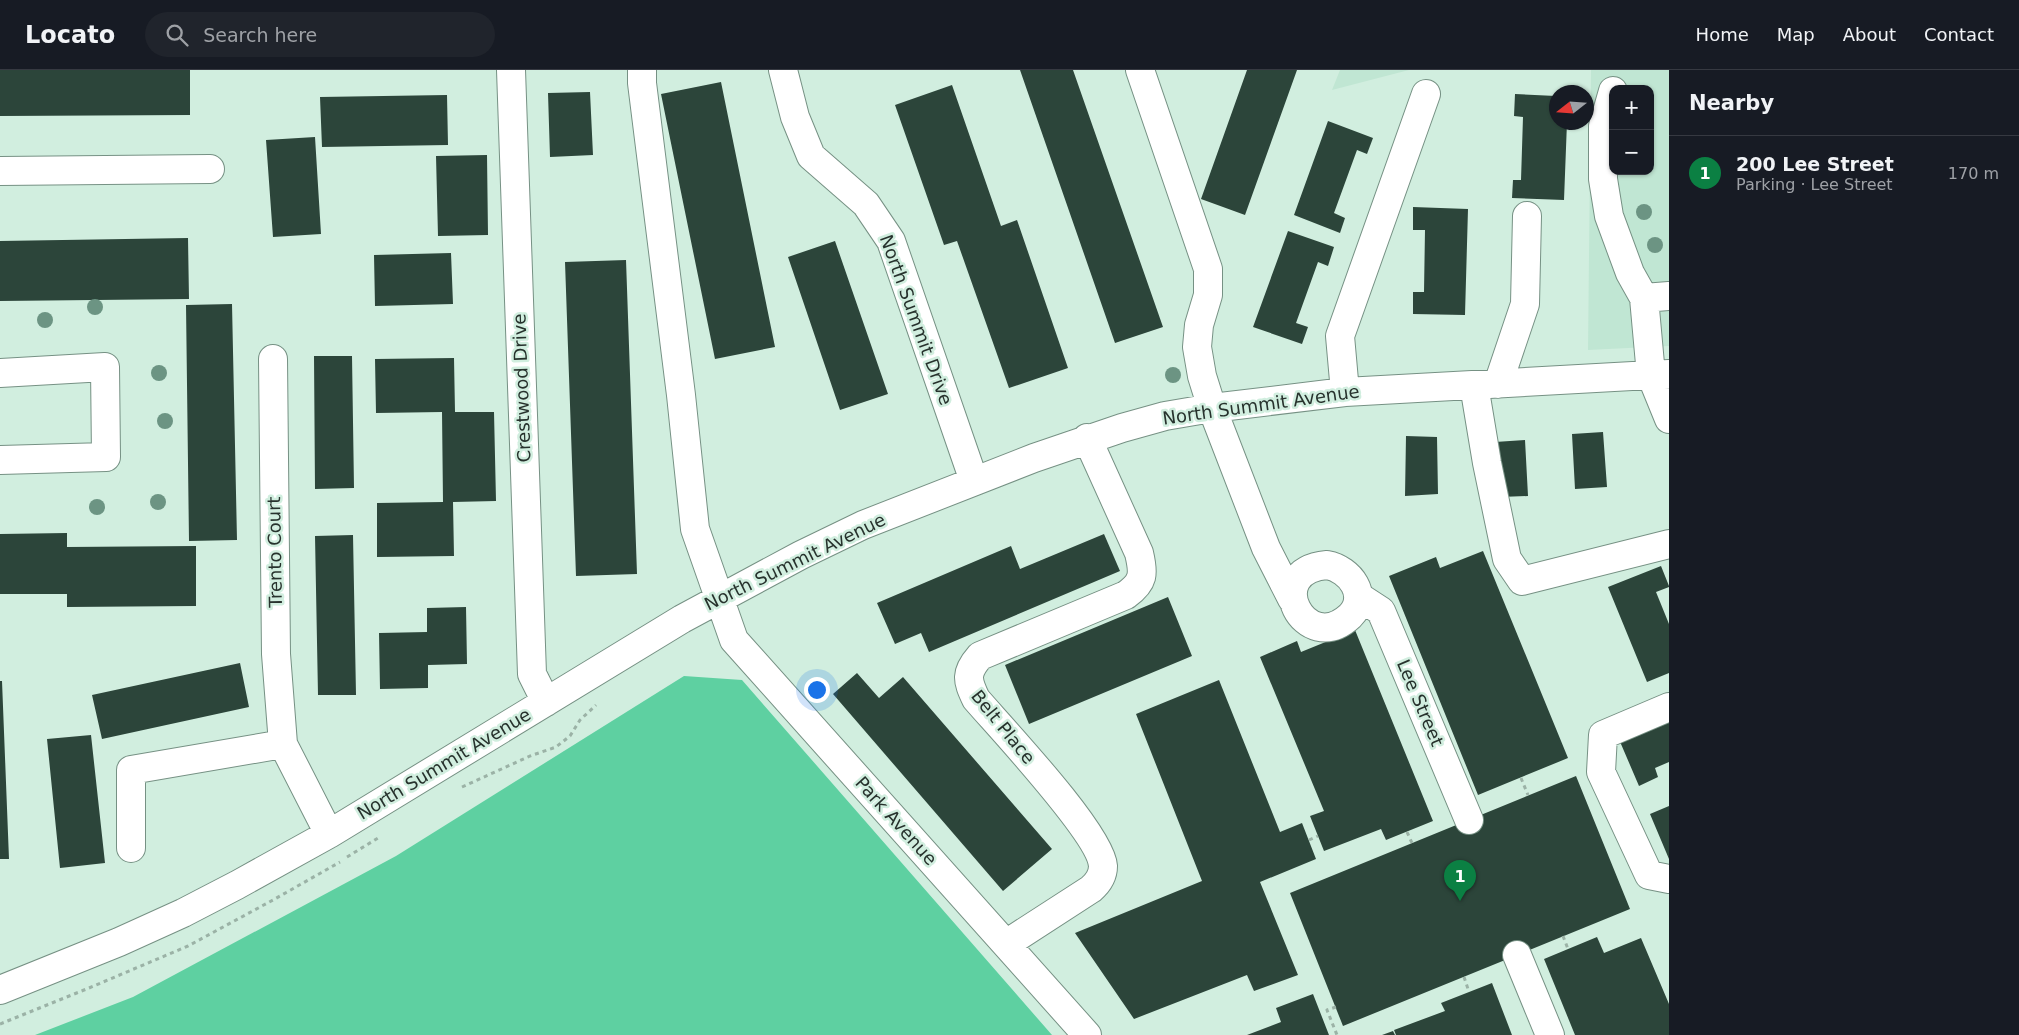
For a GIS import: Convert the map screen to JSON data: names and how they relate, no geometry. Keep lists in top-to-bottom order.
{
  "streets": {
    "street": [
      "North Summit Drive",
      "Crestwood Drive",
      "North Summit Avenue",
      "Trento Court",
      "Lee Street",
      "Belt Place",
      "Park Avenue"
    ]
  },
  "crossings": [
    ["North Summit Drive", "North Summit Avenue"],
    ["Crestwood Drive", "North Summit Avenue"],
    ["North Summit Avenue", "Trento Court"],
    ["North Summit Avenue", "Belt Place"],
    ["North Summit Avenue", "Park Avenue"],
    ["Belt Place", "Park Avenue"]
  ],
  "north": "left",
  "page": {
    "header": "Locato",
    "search": "Search here",
    "nav": [
      "Home",
      "Map",
      "About",
      "Contact"
    ],
    "heading": "Nearby",
    "map_buttons": ["+", "−"],
    "list": [
      {
        "mark": "1",
        "name": "200 Lee Street",
        "note": "Parking · Lee Street",
        "value": "170 m"
      }
    ],
    "pins": "1"
  }
}
